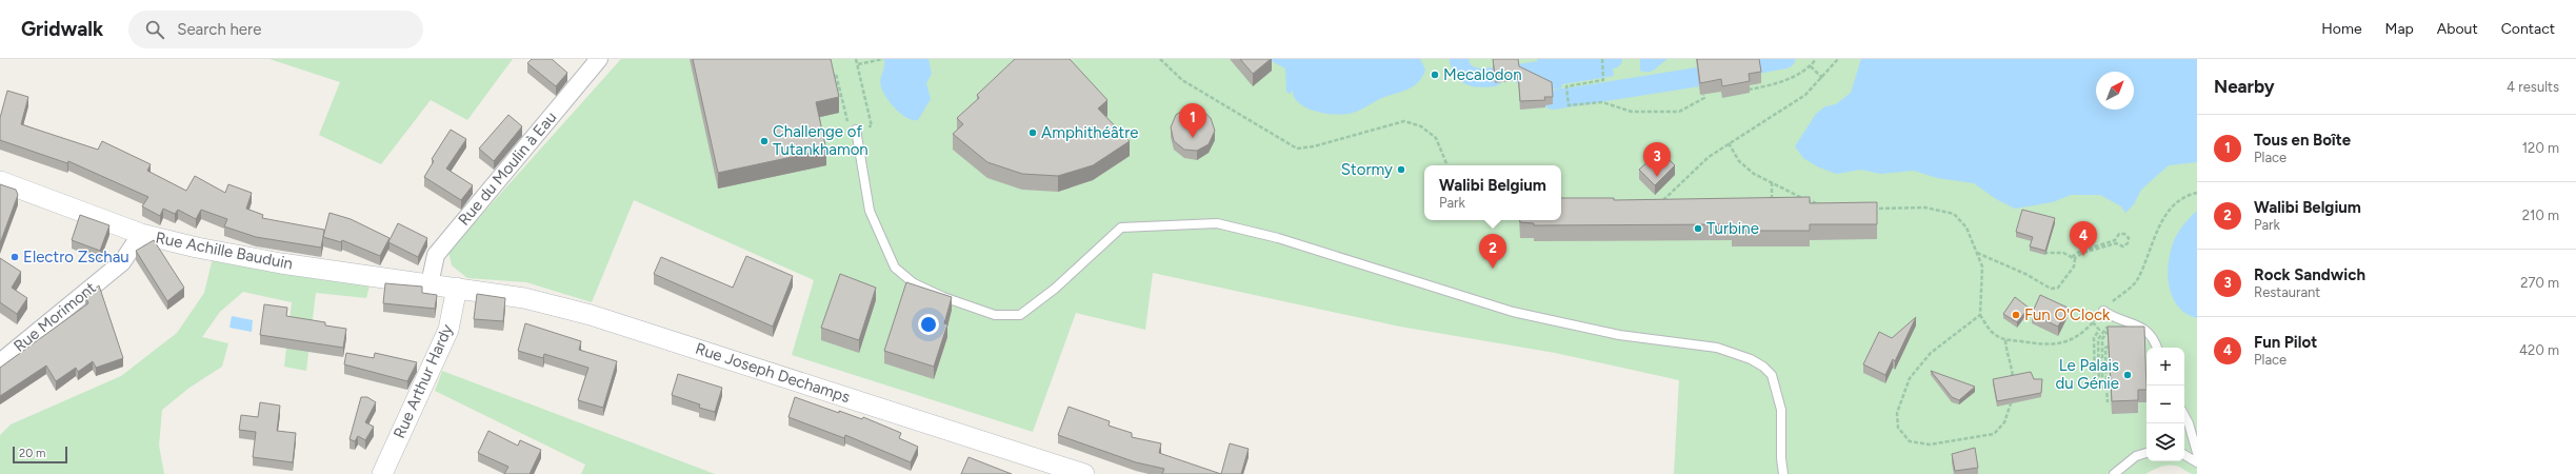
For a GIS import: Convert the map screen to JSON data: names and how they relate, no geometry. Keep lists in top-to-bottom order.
{
  "streets": {
    "street": [
      "Rue du Moulin à Eau",
      "Rue Achille Bauduin",
      "Rue Morimont",
      "Rue Joseph Dechamps",
      "Rue Arthur Hardy"
    ]
  },
  "crossings": [
    ["Rue du Moulin à Eau", "Rue Achille Bauduin"],
    ["Rue Achille Bauduin", "Rue Morimont"],
    ["Rue Achille Bauduin", "Rue Joseph Dechamps"],
    ["Rue Achille Bauduin", "Rue Arthur Hardy"],
    ["Rue Joseph Dechamps", "Rue Arthur Hardy"]
  ],
  "places": [
    "Mecalodon",
    "Amphithéâtre",
    "Challenge of Tutankhamon",
    "Stormy",
    "Turbine",
    "Electro Zschau",
    "Fun O'Clock",
    "Le Palais du Génie"
  ],
  "scale_bar": "20 m",
  "north": "top right",
  "page": {
    "header": "Gridwalk",
    "search": "Search here",
    "nav": [
      "Home",
      "Map",
      "About",
      "Contact"
    ],
    "heading": ["Nearby", "4 results"],
    "pins": [
      "1",
      "3",
      "4",
      "2"
    ],
    "list": [
      {
        "mark": "1",
        "name": "Tous en Boîte",
        "note": "Place",
        "value": "120 m"
      },
      {
        "mark": "2",
        "name": "Walibi Belgium",
        "note": "Park",
        "value": "210 m"
      },
      {
        "mark": "3",
        "name": "Rock Sandwich",
        "note": "Restaurant",
        "value": "270 m"
      },
      {
        "mark": "4",
        "name": "Fun Pilot",
        "note": "Place",
        "value": "420 m"
      }
    ],
    "popup": ["Walibi Belgium", "Park"],
    "map_buttons": ["+", "−"],
    "scale": "20 m"
  }
}
